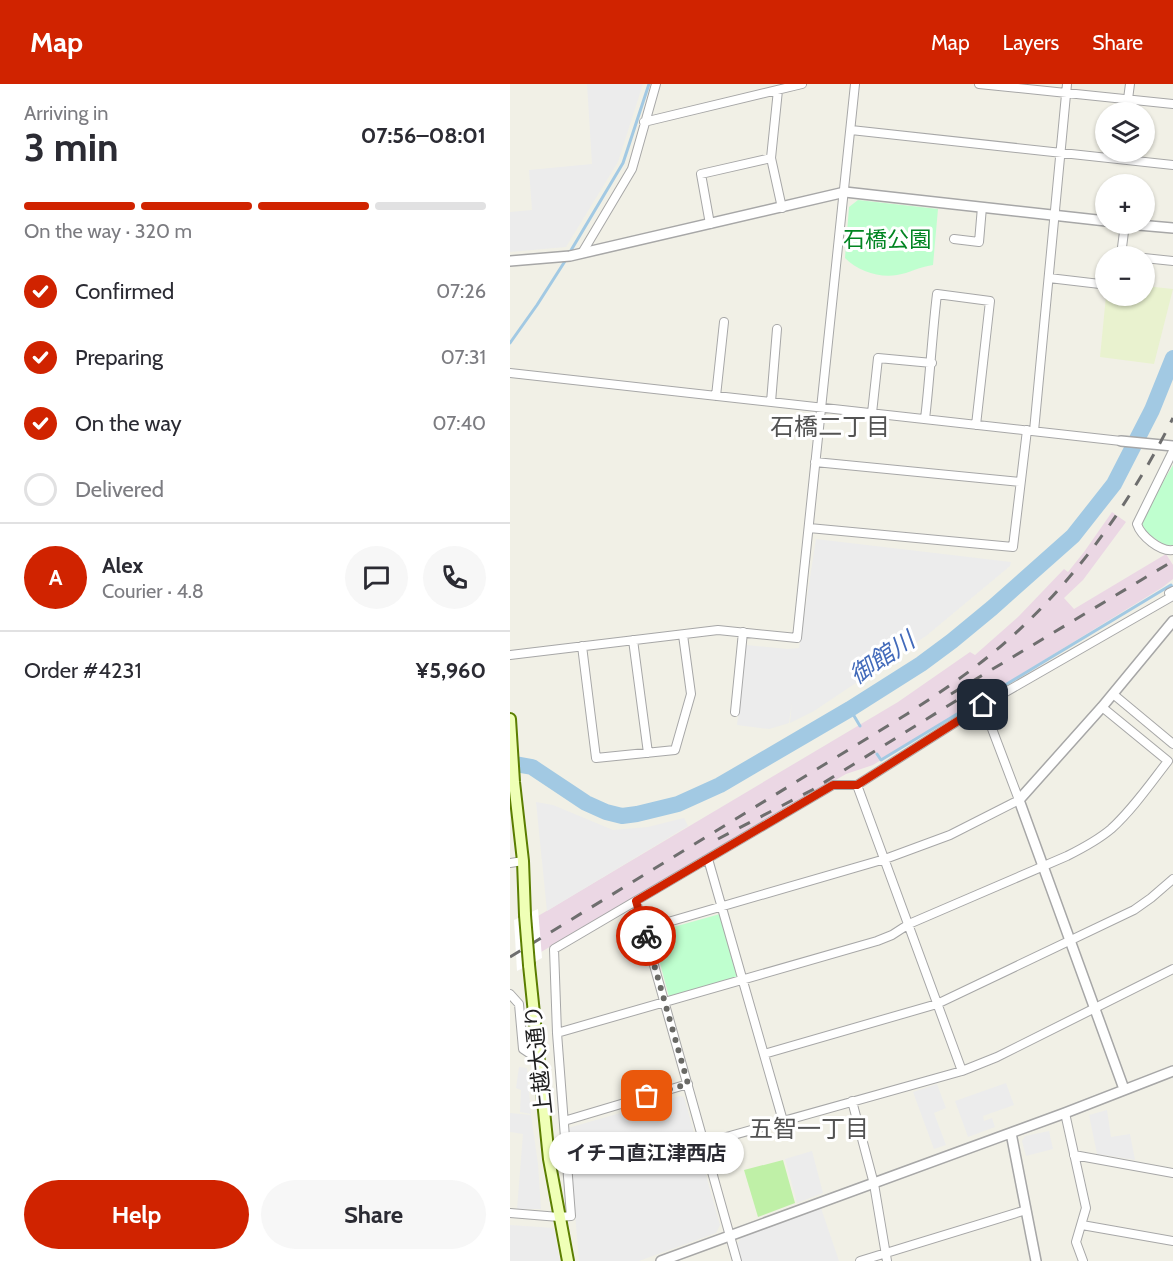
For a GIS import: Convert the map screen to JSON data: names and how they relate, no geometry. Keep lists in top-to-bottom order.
{
  "streets": {
    "main road": ["上越大通り"]
  },
  "districts": ["石橋二丁目", "五智一丁目"],
  "water": ["御館川"],
  "parks": ["石橋公園"],
  "places": ["イチコ直江津西店"],
  "page": {
    "header": "Map",
    "nav": ["Map", "Layers", "Share"],
    "heading": ["3 min", "Arriving in", "07:56–08:01"],
    "panel": [
      "Alex",
      "Courier · 4.8",
      "Order #4231",
      "¥5,960"
    ],
    "map_buttons": ["+", "−"],
    "bar": "On the way · 320 m",
    "list": [
      ["Confirmed", "07:26"],
      ["Preparing", "07:31"],
      ["On the way", "07:40"],
      "Delivered"
    ],
    "round": "A",
    "bubble": "イチコ直江津西店",
    "buttons": ["Help", "Share"]
  }
}
